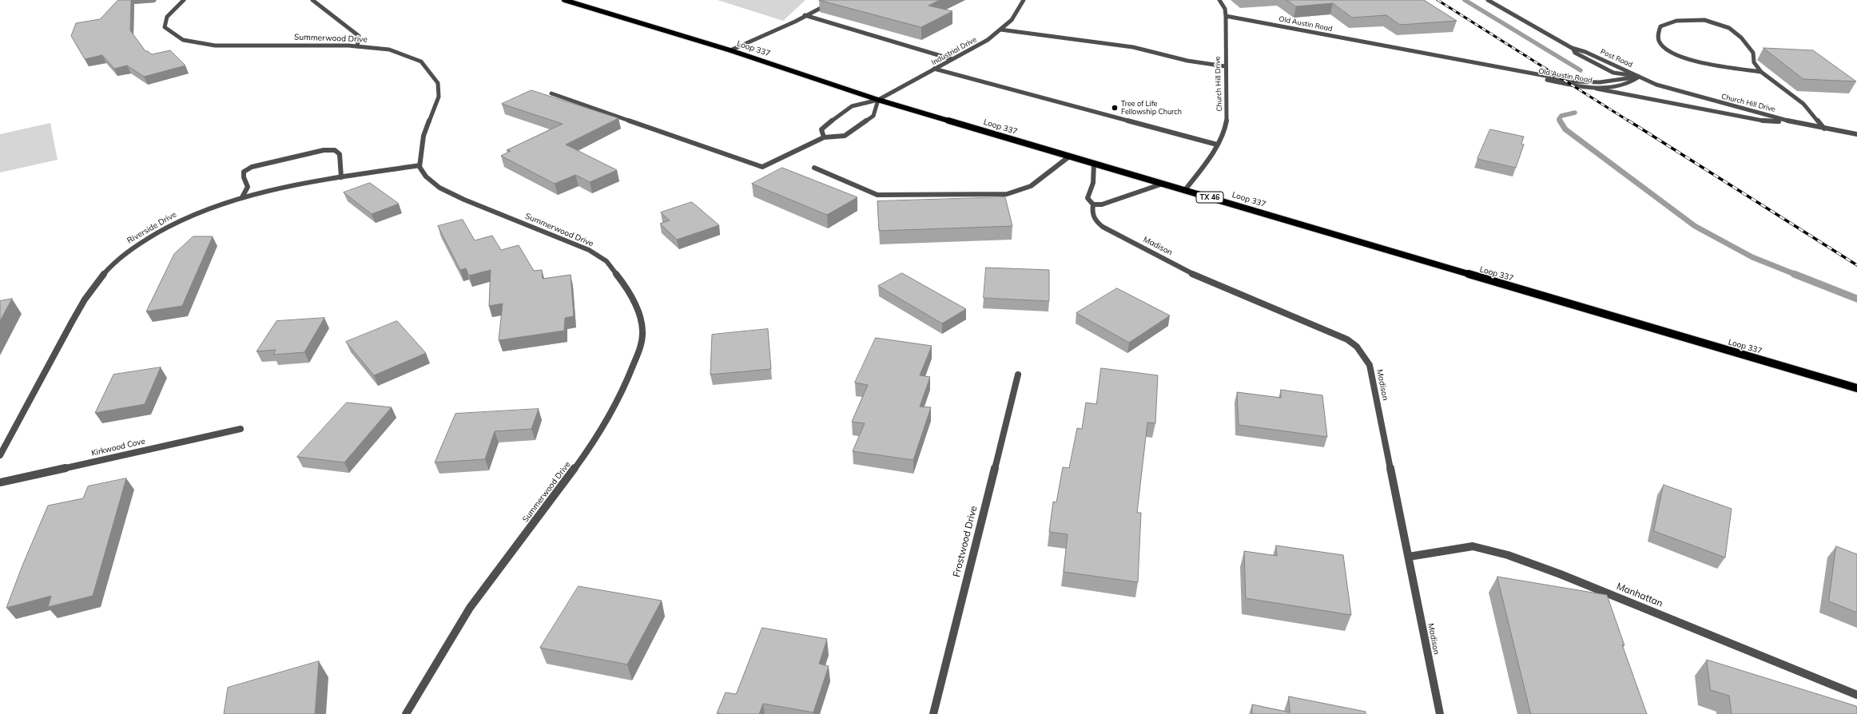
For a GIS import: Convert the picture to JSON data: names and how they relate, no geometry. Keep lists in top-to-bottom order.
{
  "streets": {
    "main road": ["Loop 337", "TX 46"],
    "street": [
      "Old Austin Road",
      "Summerwood Drive",
      "Industrial Drive",
      "Post Road",
      "Church Hill Drive",
      "Riverside Drive",
      "Madison",
      "Kirkwood Cove",
      "Frostwood Drive",
      "Manhattan"
    ]
  },
  "crossings": [
    ["Old Austin Road", "Post Road"],
    ["Old Austin Road", "Church Hill Drive"],
    ["Summerwood Drive", "Riverside Drive"],
    ["Loop 337", "Industrial Drive"],
    ["Loop 337", "Madison"],
    ["Post Road", "Church Hill Drive"],
    ["Madison", "Manhattan"]
  ],
  "places": ["Tree of Life Fellowship Church"]
}
